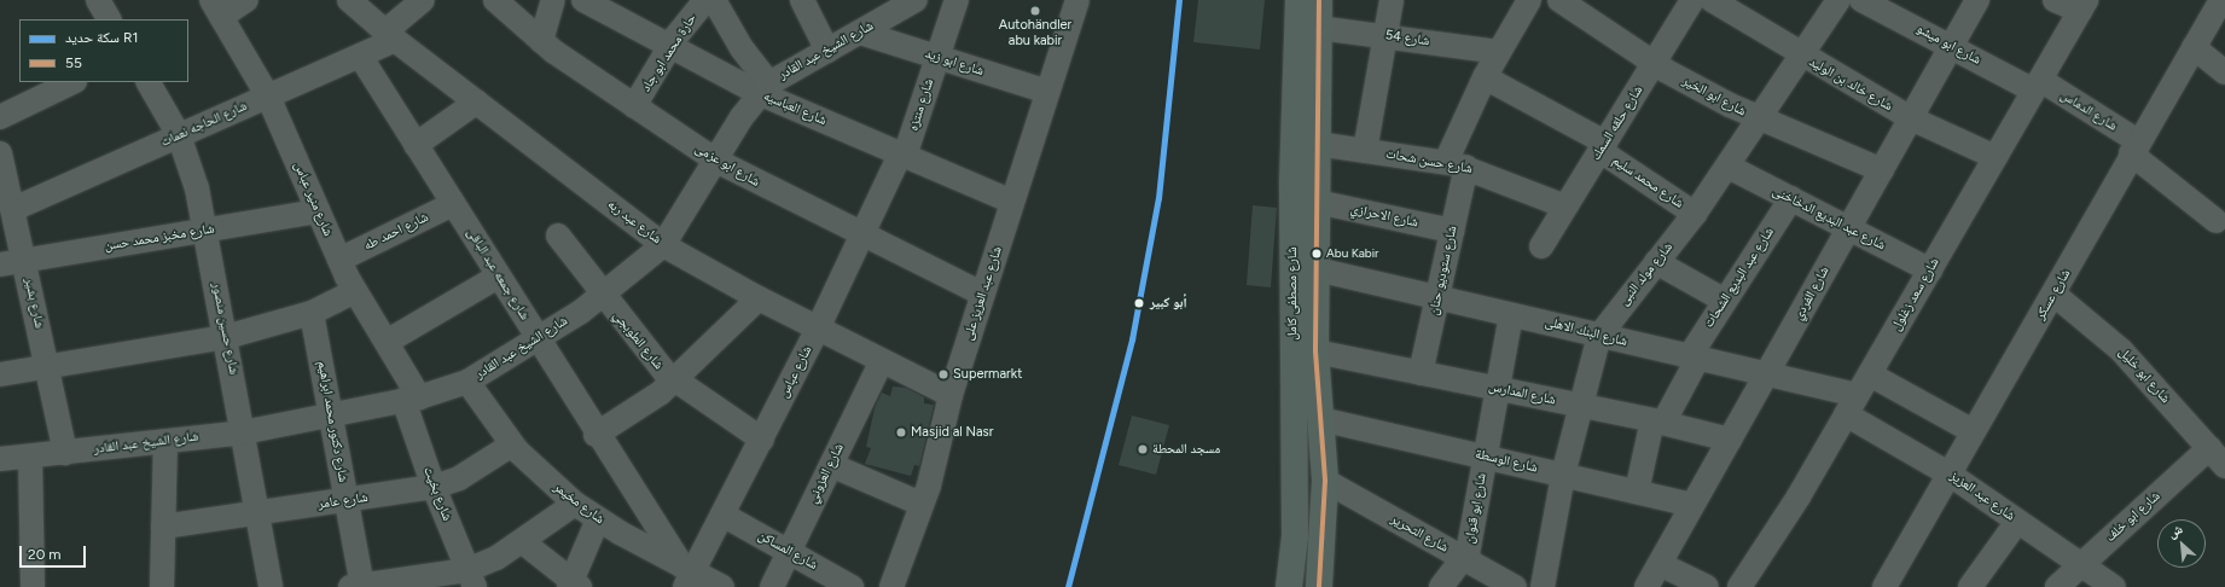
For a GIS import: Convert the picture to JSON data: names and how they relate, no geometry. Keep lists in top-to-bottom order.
{
  "streets": {
    "main road": ["شارع مصطفى كامل"],
    "street": [
      "شارع 54",
      "شارع ابو ميشو",
      "شارع الشيخ عبد القادر",
      "حارة محمد ابو جاد",
      "شارع ابو زيد",
      "شارع خالد بن الوليد",
      "شارع ابو الخير",
      "شارع منتزه",
      "شارع العباسيه",
      "شارع الدماس",
      "شارع حلقه السمك",
      "شارع الحاجه نعمات",
      "شارع حسن شحات",
      "شارع ابو عزمى",
      "شارع محمد سليم",
      "شارع منير عباس",
      "شارع الاحرازي",
      "شارع عبد البديع الدخاخنى",
      "شارع عبد ربه",
      "شارع احمد طه",
      "شارع مخبز محمد حسن",
      "شارع ستوديو حنان",
      "شارع جمعه عبد الباقى",
      "شارع مولد النبى",
      "شارع عبد البديع الشحات",
      "شارع عبد العزيز على",
      "شارع الفردي",
      "شارع سعد زغلول",
      "شارع عسكر",
      "شارع بشير",
      "شارع حسين منصور",
      "شارع البنك الاهلى",
      "شارع الطوبجي",
      "شارع عباس",
      "شارع ابو خليل",
      "شارع المدارس",
      "شارع دكتور محمد ابراهيم",
      "شارع الوسطة",
      "شارع العزوني",
      "شارع بخيت",
      "شارع عبد العزيز",
      "شارع عامر",
      "شارع مخيمر",
      "شارع ابو قنوان",
      "شارع ابو خلف",
      "شارع التحرير",
      "شارع المساكن"
    ]
  },
  "crossings": [
    ["شارع 54", "شارع مصطفى كامل"],
    ["شارع ابو ميشو", "شارع الدماس"],
    ["شارع ابو ميشو", "شارع الفردي"],
    ["شارع ابو ميشو", "شارع سعد زغلول"],
    ["شارع الشيخ عبد القادر", "شارع ابو زيد"],
    ["شارع الشيخ عبد القادر", "شارع العباسيه"],
    ["شارع الشيخ عبد القادر", "شارع ابو عزمى"],
    ["شارع الشيخ عبد القادر", "شارع منير عباس"],
    ["شارع الشيخ عبد القادر", "شارع عبد ربه"],
    ["شارع الشيخ عبد القادر", "شارع جمعه عبد الباقى"],
    ["شارع الشيخ عبد القادر", "شارع بشير"],
    ["شارع الشيخ عبد القادر", "شارع حسين منصور"],
    ["شارع الشيخ عبد القادر", "شارع الطوبجي"],
    ["شارع الشيخ عبد القادر", "شارع دكتور محمد ابراهيم"],
    ["شارع الشيخ عبد القادر", "شارع بخيت"],
    ["شارع الشيخ عبد القادر", "شارع مخيمر"],
    ["حارة محمد ابو جاد", "شارع العباسيه"],
    ["حارة محمد ابو جاد", "شارع ابو عزمى"],
    ["شارع ابو زيد", "شارع منتزه"],
    ["شارع ابو زيد", "شارع عبد العزيز على"],
    ["شارع خالد بن الوليد", "شارع مولد النبى"],
    ["شارع خالد بن الوليد", "شارع الفردي"],
    ["شارع خالد بن الوليد", "شارع سعد زغلول"],
    ["شارع ابو الخير", "شارع حلقه السمك"],
    ["شارع ابو الخير", "شارع مولد النبى"],
    ["شارع ابو الخير", "شارع الفردي"],
    ["شارع منتزه", "شارع العباسيه"],
    ["شارع منتزه", "شارع عباس"],
    ["شارع العباسيه", "شارع عبد العزيز على"],
    ["شارع العباسيه", "شارع عباس"],
    ["شارع الدماس", "شارع سعد زغلول"],
    ["شارع الدماس", "شارع عسكر"],
    ["شارع حلقه السمك", "شارع حسن شحات"],
    ["شارع حلقه السمك", "شارع محمد سليم"],
    ["شارع الحاجه نعمات", "شارع منير عباس"],
    ["شارع الحاجه نعمات", "شارع عبد ربه"],
    ["شارع الحاجه نعمات", "شارع جمعه عبد الباقى"],
    ["شارع الحاجه نعمات", "شارع بشير"],
    ["شارع الحاجه نعمات", "شارع حسين منصور"],
    ["شارع حسن شحات", "شارع ستوديو حنان"],
    ["شارع حسن شحات", "شارع مصطفى كامل"],
    ["شارع ابو عزمى", "شارع عبد العزيز على"],
    ["شارع ابو عزمى", "شارع عباس"],
    ["شارع محمد سليم", "شارع مولد النبى"],
    ["شارع منير عباس", "شارع احمد طه"],
    ["شارع منير عباس", "شارع مخبز محمد حسن"],
    ["شارع منير عباس", "شارع بخيت"],
    ["شارع الاحرازي", "شارع ستوديو حنان"],
    ["شارع الاحرازي", "شارع مصطفى كامل"],
    ["شارع عبد البديع الدخاخنى", "شارع مولد النبى"],
    ["شارع عبد البديع الدخاخنى", "شارع عبد البديع الشحات"],
    ["شارع عبد البديع الدخاخنى", "شارع الفردي"],
    ["شارع عبد البديع الدخاخنى", "شارع سعد زغلول"],
    ["شارع عبد ربه", "شارع عبد العزيز على"],
    ["شارع عبد ربه", "شارع عباس"],
    ["شارع عبد ربه", "شارع العزوني"],
    ["شارع احمد طه", "شارع جمعه عبد الباقى"],
    ["شارع مخبز محمد حسن", "شارع بشير"],
    ["شارع مخبز محمد حسن", "شارع حسين منصور"],
    ["شارع ستوديو حنان", "شارع البنك الاهلى"],
    ["شارع ستوديو حنان", "شارع المدارس"],
    ["شارع جمعه عبد الباقى", "شارع عباس"],
    ["شارع جمعه عبد الباقى", "شارع مخيمر"],
    ["شارع مولد النبى", "شارع البنك الاهلى"],
    ["شارع مولد النبى", "شارع المدارس"],
    ["شارع مولد النبى", "شارع الوسطة"],
    ["شارع عبد البديع الشحات", "شارع البنك الاهلى"],
    ["شارع عبد البديع الشحات", "شارع المدارس"],
    ["شارع عبد البديع الشحات", "شارع الوسطة"],
    ["شارع مصطفى كامل", "شارع البنك الاهلى"],
    ["شارع مصطفى كامل", "شارع المدارس"],
    ["شارع مصطفى كامل", "شارع الوسطة"],
    ["شارع مصطفى كامل", "شارع التحرير"],
    ["شارع الفردي", "شارع البنك الاهلى"],
    ["شارع الفردي", "شارع المدارس"],
    ["شارع الفردي", "شارع الوسطة"],
    ["شارع سعد زغلول", "شارع البنك الاهلى"],
    ["شارع سعد زغلول", "شارع عبد العزيز"],
    ["شارع عسكر", "شارع ابو خليل"],
    ["شارع عسكر", "شارع عبد العزيز"],
    ["شارع حسين منصور", "شارع عامر"],
    ["شارع البنك الاهلى", "شارع عبد العزيز"],
    ["شارع البنك الاهلى", "شارع ابو قنوان"],
    ["شارع الطوبجي", "شارع عباس"],
    ["شارع عباس", "شارع مخيمر"],
    ["شارع عباس", "شارع المساكن"],
    ["شارع ابو خليل", "شارع ابو خلف"],
    ["شارع المدارس", "شارع ابو قنوان"],
    ["شارع دكتور محمد ابراهيم", "شارع عامر"],
    ["شارع الوسطة", "شارع ابو قنوان"],
    ["شارع العزوني", "شارع المساكن"],
    ["شارع بخيت", "شارع عامر"],
    ["شارع عبد العزيز", "شارع ابو خلف"],
    ["شارع عامر", "شارع مخيمر"],
    ["شارع ابو قنوان", "شارع التحرير"]
  ],
  "places": [
    "Autohändler abu kabir",
    "Abu Kabir",
    "أبو كبير",
    "Supermarkt",
    "Masjid al Nasr",
    "مسجد المحطة"
  ],
  "lines": ["rail line R1", "transit line 55"],
  "legend": ["سكة حديد R1", "55"],
  "scale_bar": "20 m",
  "north": "top left"
}
